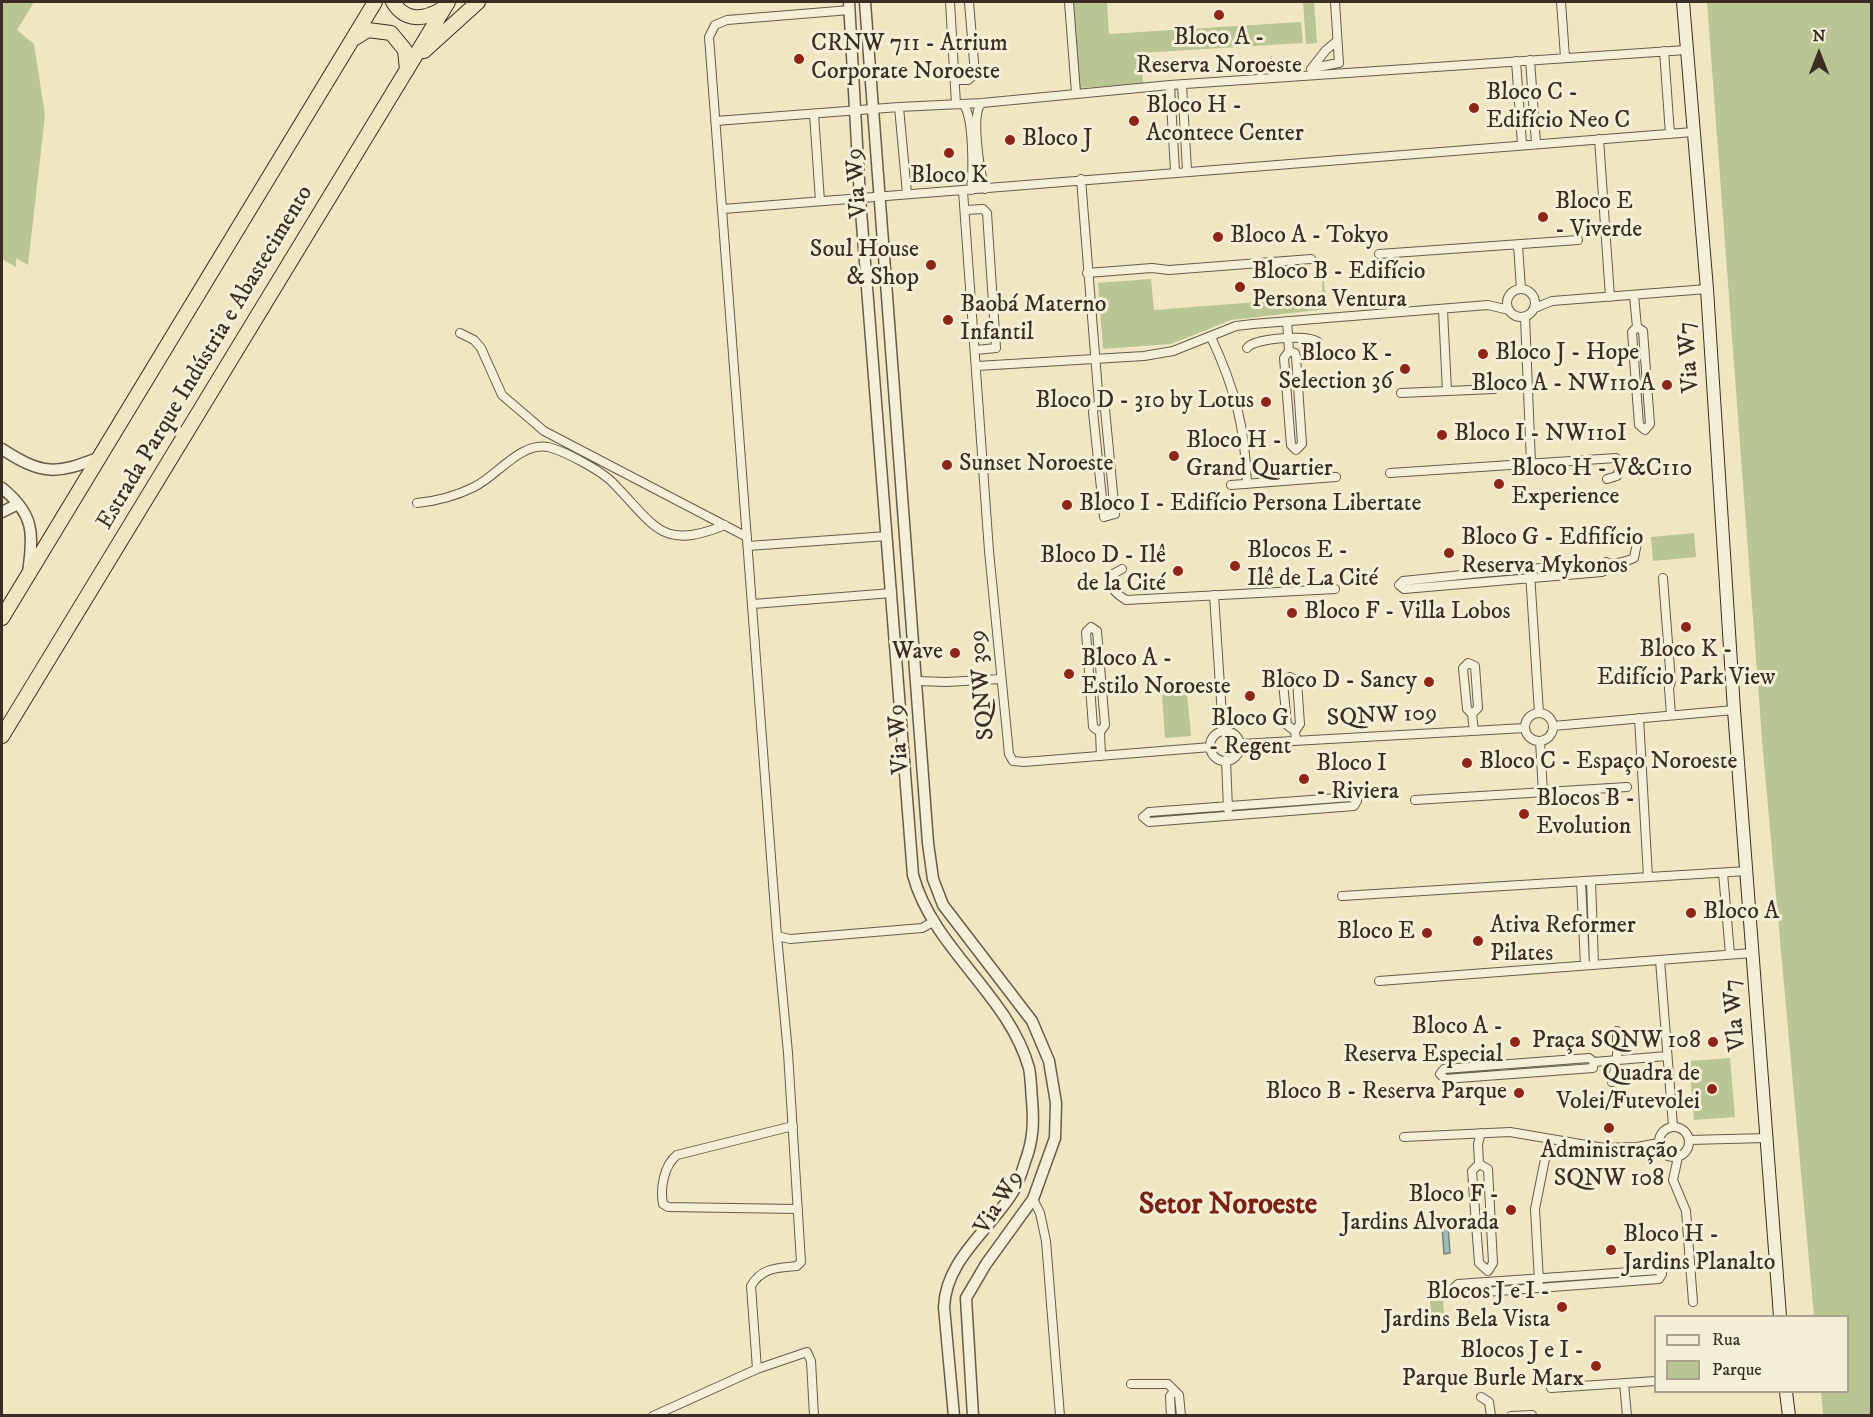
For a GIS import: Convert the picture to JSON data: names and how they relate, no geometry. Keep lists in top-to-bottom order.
{
  "streets": {
    "highway": ["Estrada Parque Indústria e Abastecimento"],
    "main road": ["Via W7", "Vla W7"],
    "street": ["Via W9", "SQNW 309", "SQNW 109"]
  },
  "crossings": [
    ["Via W7", "Vla W7"],
    ["SQNW 309", "SQNW 109"]
  ],
  "districts": ["Setor Noroeste"],
  "places": [
    "Bloco A - Reserva Noroeste",
    "CRNW 711 - Atrium Corporate Noroeste",
    "Bloco C - Edifício Neo C",
    "Bloco H - Acontece Center",
    "Bloco J",
    "Bloco K",
    "Bloco E - Viverde",
    "Bloco A - Tokyo",
    "Soul House & Shop",
    "Bloco B - Edifício Persona Ventura",
    "Baobá Materno Infantil",
    "Bloco J - Hope",
    "Bloco K - Selection 36",
    "Bloco A - NW110A",
    "Bloco D - 310 by Lotus",
    "Bloco I - NW110I",
    "Bloco H - Grand Quartier",
    "Sunset Noroeste",
    "Bloco H - V&C110 Experience",
    "Bloco I - Edifício Persona Libertate",
    "Bloco G - Edfifício Reserva Mykonos",
    "Blocos E - Ilê de La Cité",
    "Bloco D - Ilê de la Cité",
    "Bloco F - Villa Lobos",
    "Bloco K - Edifício Park View",
    "Wave",
    "Bloco A - Estilo Noroeste",
    "Bloco D - Sancy",
    "Bloco G - Regent",
    "Bloco C - Espaço Noroeste",
    "Bloco I - Riviera",
    "Blocos B - Evolution",
    "Bloco A",
    "Bloco E",
    "Ativa Reformer Pilates",
    "Bloco A - Reserva Especial",
    "Praça SQNW 108",
    "Quadra de Volei/Futevolei",
    "Bloco B - Reserva Parque",
    "Administração SQNW 108",
    "Bloco F - Jardins Alvorada",
    "Bloco H - Jardins Planalto",
    "Blocos J e I - Jardins Bela Vista",
    "Blocos J e I - Parque Burle Marx"
  ],
  "legend": ["Rua", "Parque"],
  "north": "top"
}
